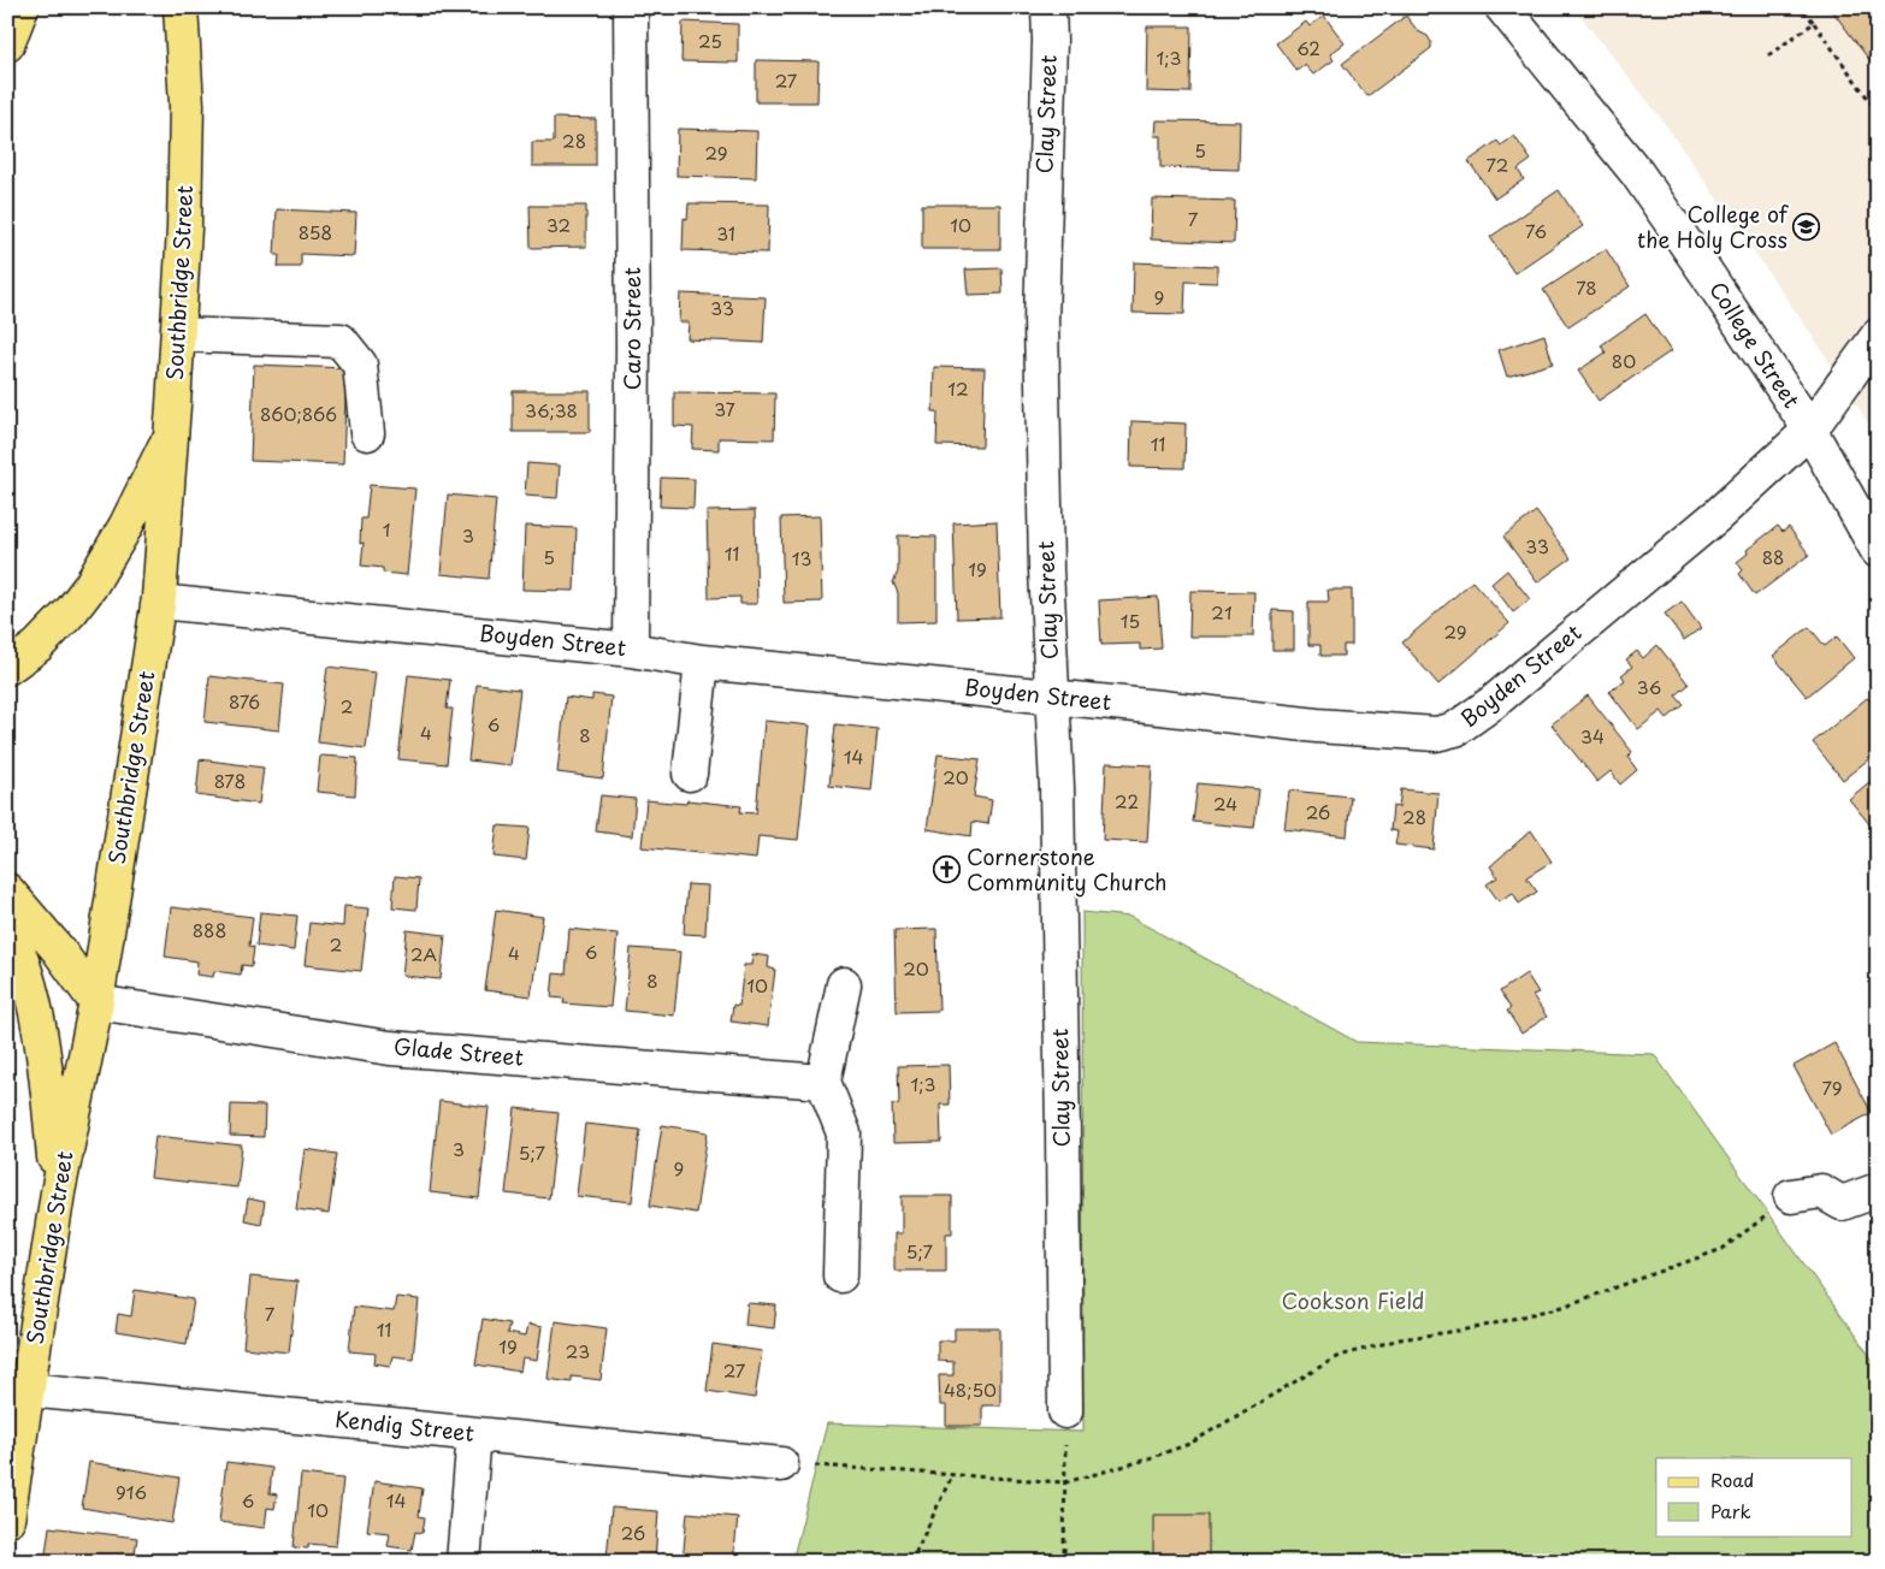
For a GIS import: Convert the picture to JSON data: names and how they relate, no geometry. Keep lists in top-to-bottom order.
{
  "streets": {
    "main road": ["Southbridge Street"],
    "street": [
      "Clay Street",
      "Caro Street",
      "College Street",
      "Boyden Street",
      "Glade Street",
      "Kendig Street"
    ]
  },
  "crossings": [
    ["Clay Street", "Boyden Street"],
    ["Southbridge Street", "Boyden Street"],
    ["Southbridge Street", "Glade Street"],
    ["Southbridge Street", "Kendig Street"],
    ["Caro Street", "Boyden Street"],
    ["College Street", "Boyden Street"]
  ],
  "parks": ["Cookson Field"],
  "places": {
    "school or university": ["College of the Holy Cross"],
    "church": ["Cornerstone Community Church"]
  },
  "house_numbers": [
    "25",
    "62",
    "1;3",
    "27",
    "28",
    "5",
    "29",
    "72",
    "7",
    "32",
    "10",
    "76",
    "858",
    "31",
    "78",
    "9",
    "33",
    "80",
    "12",
    "37",
    "36;38",
    "860;866",
    "11",
    "1",
    "3",
    "33",
    "11",
    "5",
    "88",
    "13",
    "19",
    "21",
    "15",
    "29",
    "36",
    "876",
    "2",
    "6",
    "4",
    "8",
    "34",
    "14",
    "20",
    "878",
    "22",
    "24",
    "26",
    "28",
    "888",
    "2",
    "6",
    "4",
    "2A",
    "20",
    "8",
    "10",
    "1;3",
    "79",
    "3",
    "5;7",
    "9",
    "5;7",
    "7",
    "11",
    "19",
    "23",
    "27",
    "48;50",
    "916",
    "6",
    "14",
    "10",
    "26"
  ],
  "legend": ["Road", "Park"]
}
